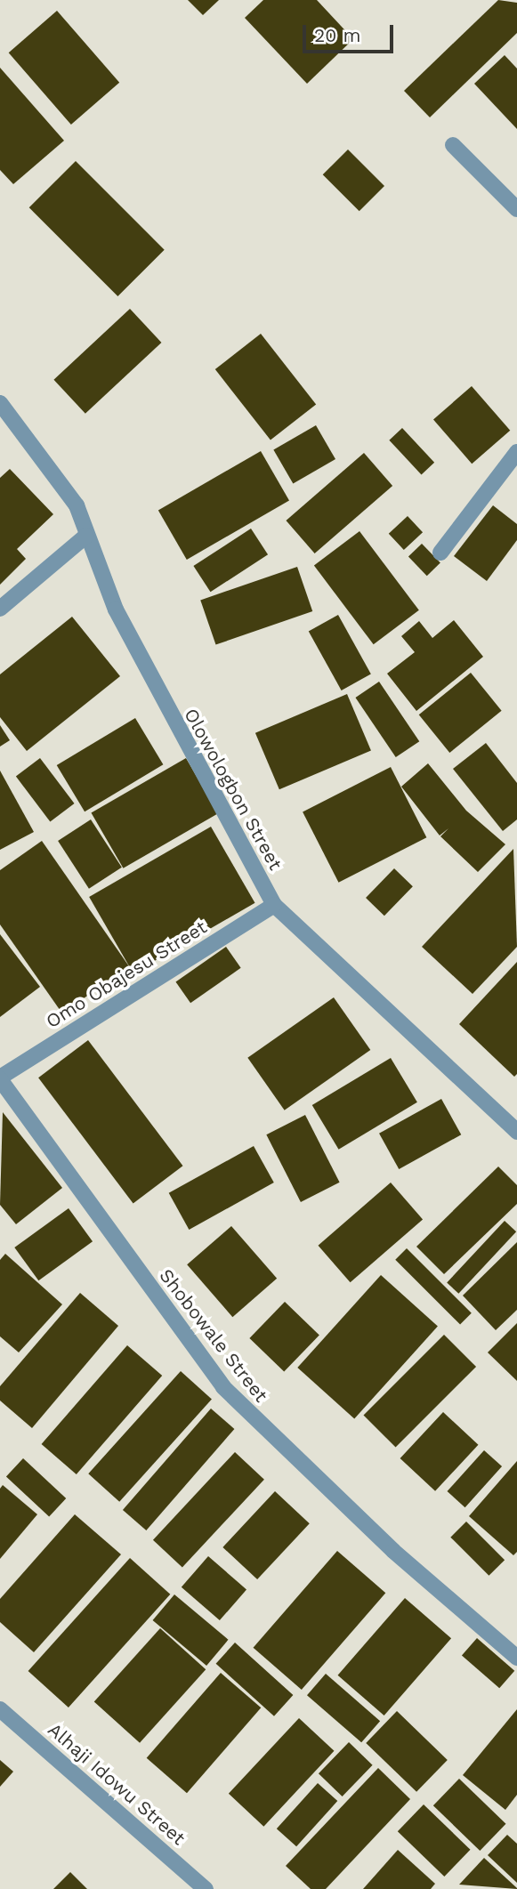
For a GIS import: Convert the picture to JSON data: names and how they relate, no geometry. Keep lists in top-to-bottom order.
{
  "streets": {
    "street": [
      "Olowologbon Street",
      "Omo Obajesu Street",
      "Shobowale Street",
      "Alhaji Idowu Street"
    ]
  },
  "crossings": [
    ["Olowologbon Street", "Omo Obajesu Street"],
    ["Omo Obajesu Street", "Shobowale Street"]
  ],
  "scale_bar": "20 m"
}
